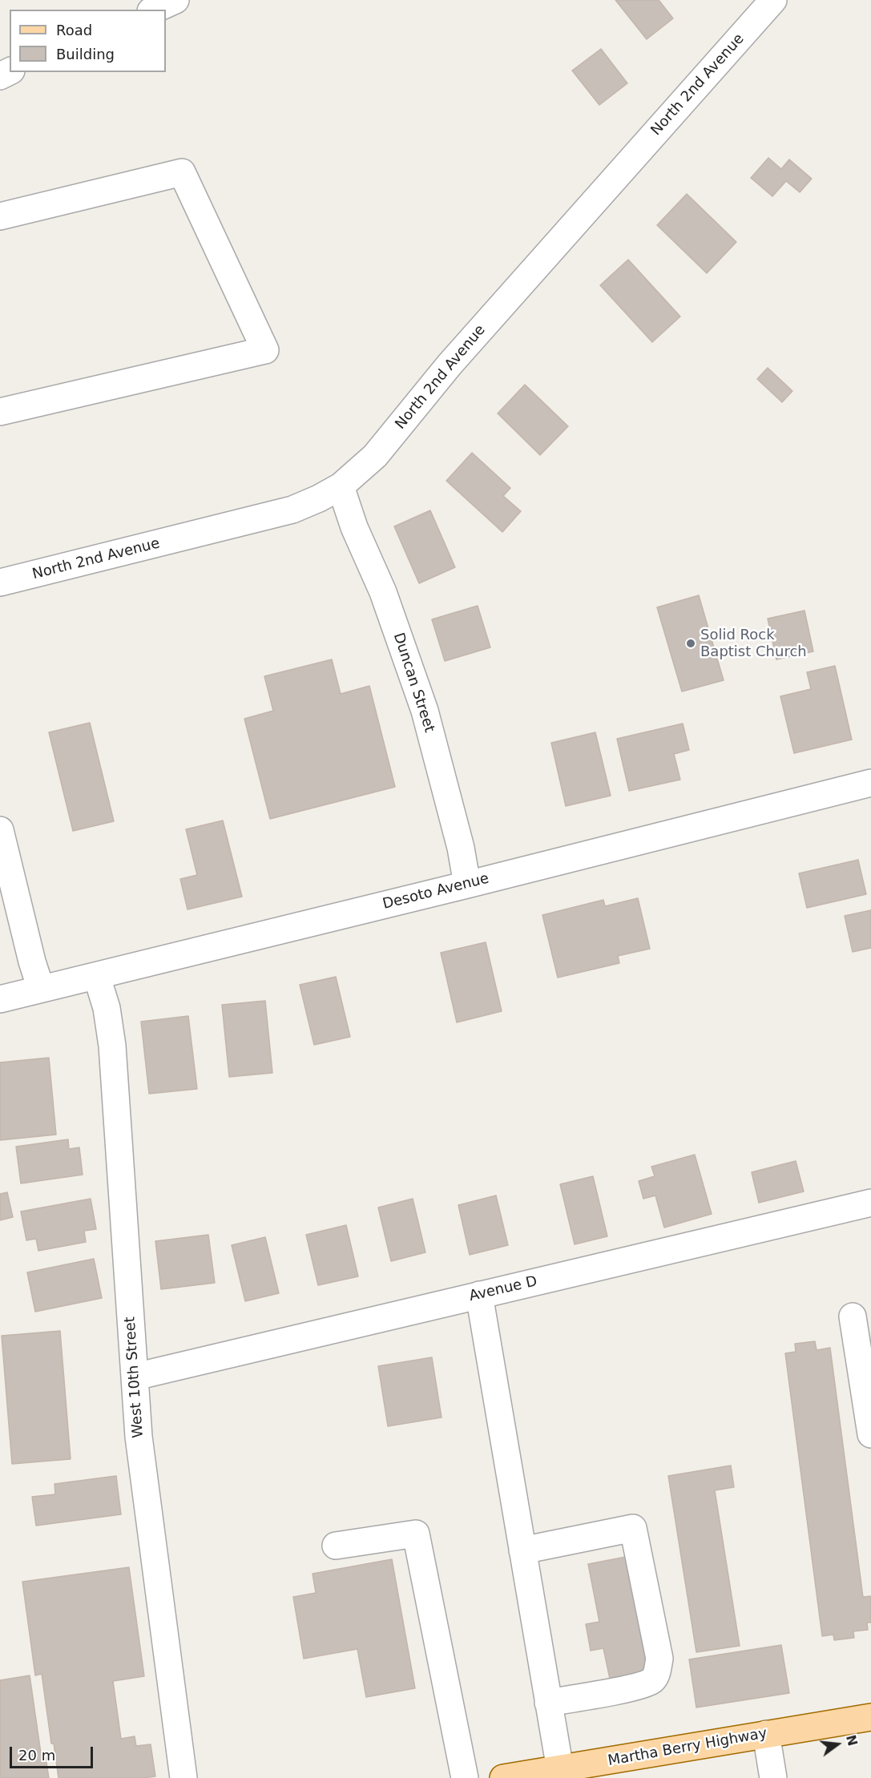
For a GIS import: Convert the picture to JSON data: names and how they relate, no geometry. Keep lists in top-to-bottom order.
{
  "streets": {
    "main road": ["Martha Berry Highway"],
    "street": [
      "North 2nd Avenue",
      "Duncan Street",
      "Desoto Avenue",
      "Avenue D",
      "West 10th Street"
    ]
  },
  "crossings": [
    ["North 2nd Avenue", "Duncan Street"],
    ["Duncan Street", "Desoto Avenue"],
    ["Desoto Avenue", "West 10th Street"],
    ["Avenue D", "West 10th Street"]
  ],
  "places": ["Solid Rock Baptist Church"],
  "legend": ["Road", "Building"],
  "scale_bar": "20 m",
  "north": "right"
}
